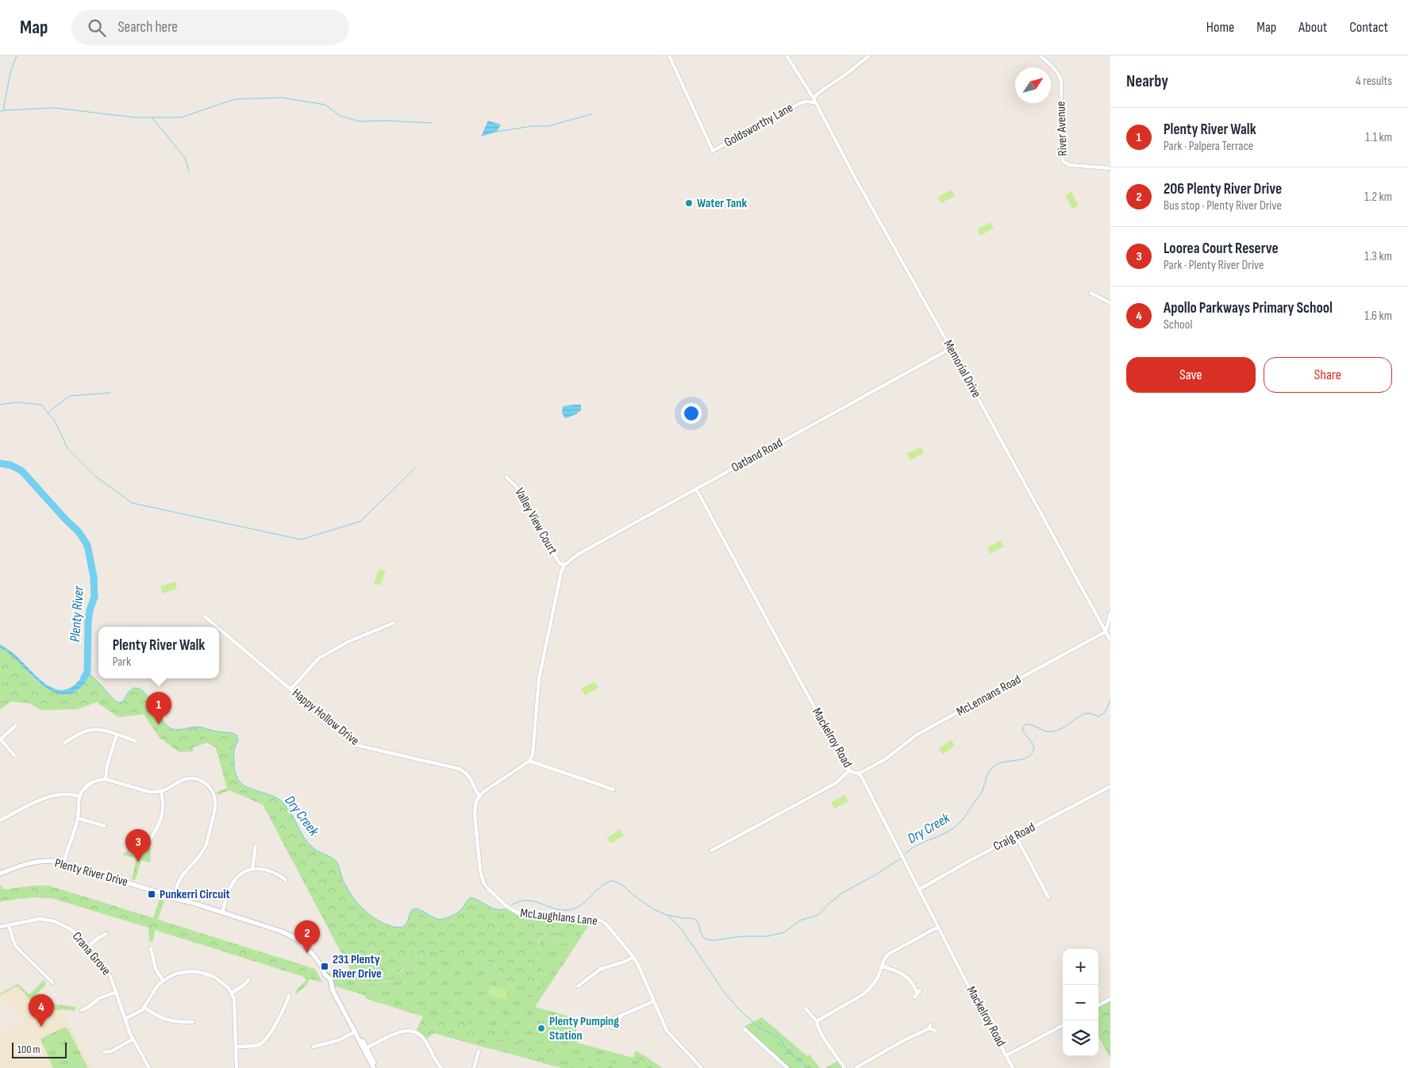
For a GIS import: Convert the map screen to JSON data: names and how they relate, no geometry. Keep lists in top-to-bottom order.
{
  "streets": {
    "street": [
      "Goldsworthy Lane",
      "River Avenue",
      "Memorial Drive",
      "Oatland Road",
      "Valley View Court",
      "McLennans Road",
      "Happy Hollow Drive",
      "Mackelroy Road",
      "Craig Road",
      "Plenty River Drive",
      "McLaughlans Lane",
      "Crana Grove"
    ]
  },
  "crossings": [
    ["Goldsworthy Lane", "Memorial Drive"],
    ["Memorial Drive", "Oatland Road"],
    ["Memorial Drive", "McLennans Road"],
    ["Oatland Road", "Valley View Court"],
    ["Oatland Road", "Mackelroy Road"],
    ["McLennans Road", "Mackelroy Road"],
    ["Happy Hollow Drive", "McLaughlans Lane"],
    ["Mackelroy Road", "Craig Road"]
  ],
  "water": ["Plenty River", "Dry Creek"],
  "places": {
    "other": ["Water Tank", "Plenty Pumping Station"],
    "transit": ["Punkerri Circuit", "231 Plenty River Drive"]
  },
  "scale_bar": "100 m",
  "north": "top right",
  "page": {
    "header": "Map",
    "search": "Search here",
    "nav": [
      "Home",
      "Map",
      "About",
      "Contact"
    ],
    "heading": ["Nearby", "4 results"],
    "list": [
      {
        "mark": "1",
        "name": "Plenty River Walk",
        "note": "Park · Palpera Terrace",
        "value": "1.1 km"
      },
      {
        "mark": "2",
        "name": "206 Plenty River Drive",
        "note": "Bus stop · Plenty River Drive",
        "value": "1.2 km"
      },
      {
        "mark": "3",
        "name": "Loorea Court Reserve",
        "note": "Park · Plenty River Drive",
        "value": "1.3 km"
      },
      {
        "mark": "4",
        "name": "Apollo Parkways Primary School",
        "note": "School",
        "value": "1.6 km"
      }
    ],
    "buttons": ["Save", "Share"],
    "popup": ["Plenty River Walk", "Park"],
    "pins": [
      "1",
      "3",
      "2",
      "4"
    ],
    "map_buttons": ["+", "−"],
    "scale": "100 m"
  }
}
